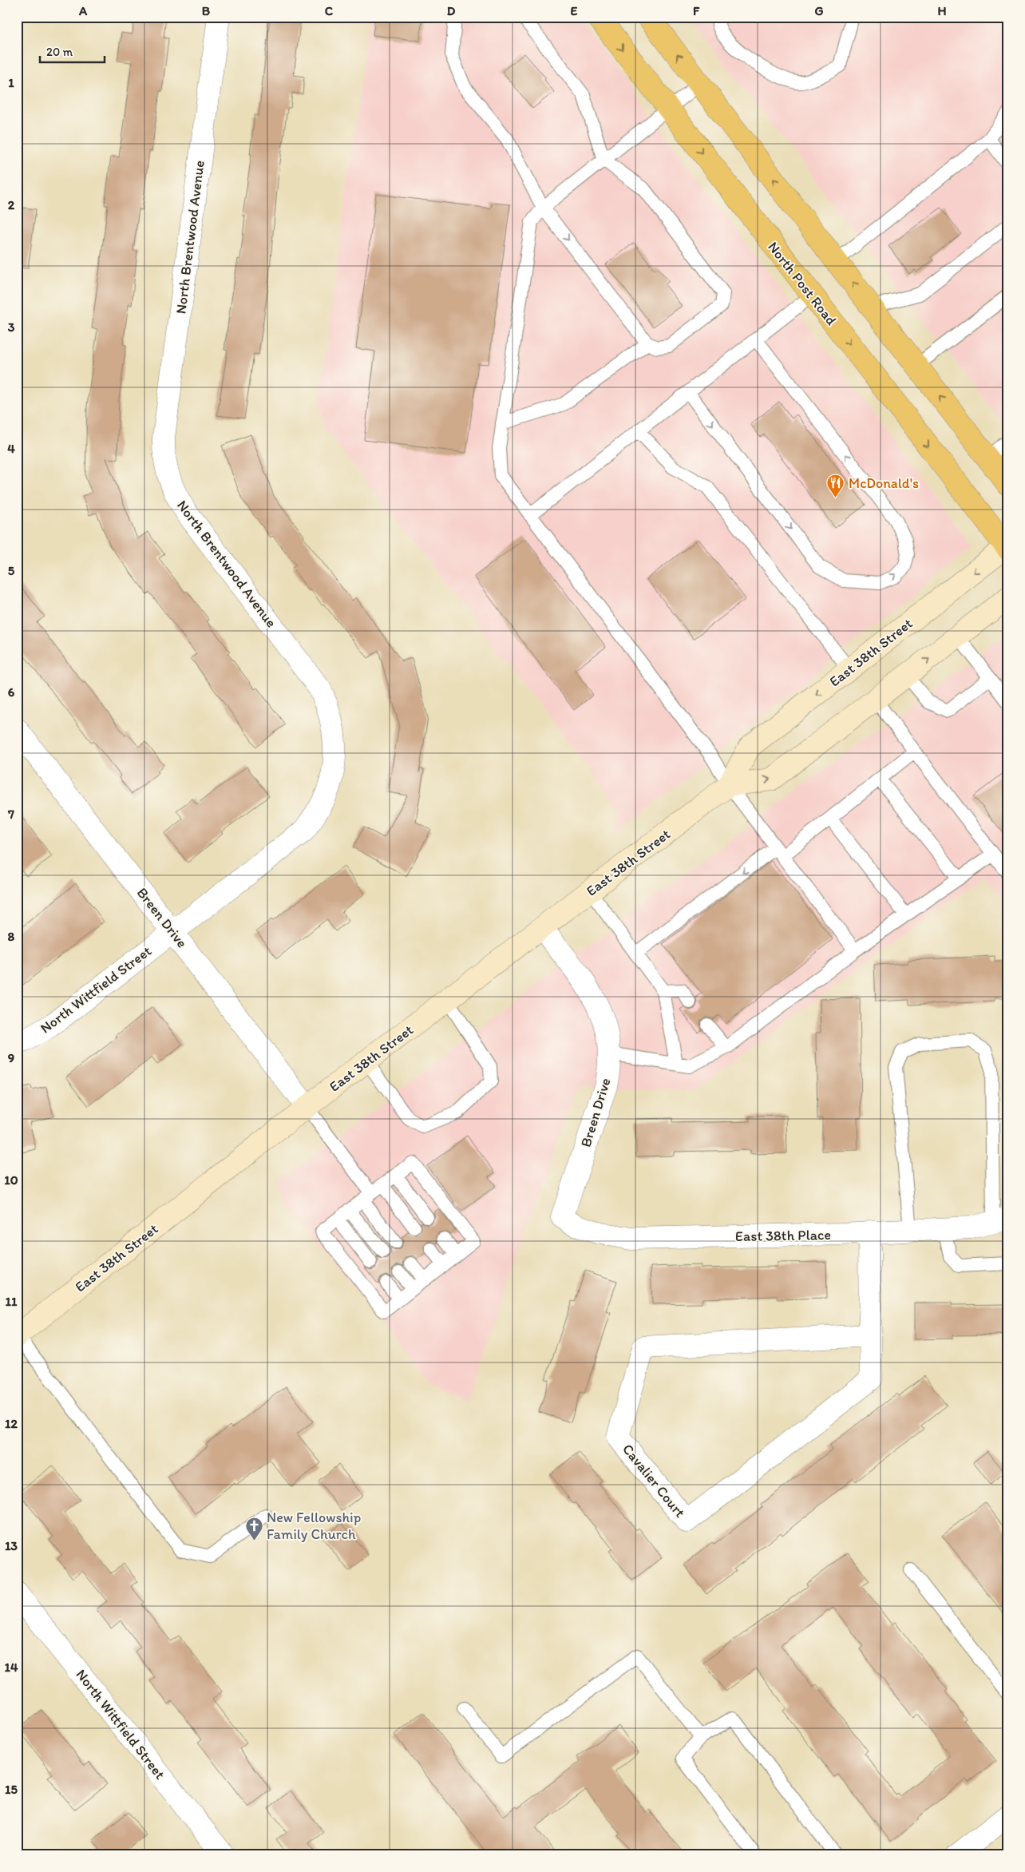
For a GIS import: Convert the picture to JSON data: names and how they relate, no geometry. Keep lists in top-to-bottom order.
{
  "streets": {
    "main road": ["North Post Road", "East 38th Street"],
    "street": [
      "North Brentwood Avenue",
      "Breen Drive",
      "North Wittfield Street",
      "East 38th Place",
      "Cavalier Court"
    ]
  },
  "crossings": [
    ["North Brentwood Avenue", "Breen Drive"],
    ["North Brentwood Avenue", "North Wittfield Street"],
    ["North Post Road", "East 38th Street"],
    ["East 38th Street", "Breen Drive"],
    ["Breen Drive", "North Wittfield Street"],
    ["Breen Drive", "East 38th Place"],
    ["East 38th Place", "Cavalier Court"]
  ],
  "places": {
    "restaurant": ["McDonald's"],
    "church": ["New Fellowship Family Church"]
  },
  "scale_bar": "20 m",
  "grid": {
    "columns": [
      "A",
      "B",
      "C",
      "D",
      "E",
      "F",
      "G",
      "H"
    ],
    "rows": [
      "1",
      "2",
      "3",
      "4",
      "5",
      "6",
      "7",
      "8",
      "9",
      "10",
      "11",
      "12",
      "13",
      "14",
      "15"
    ]
  }
}
